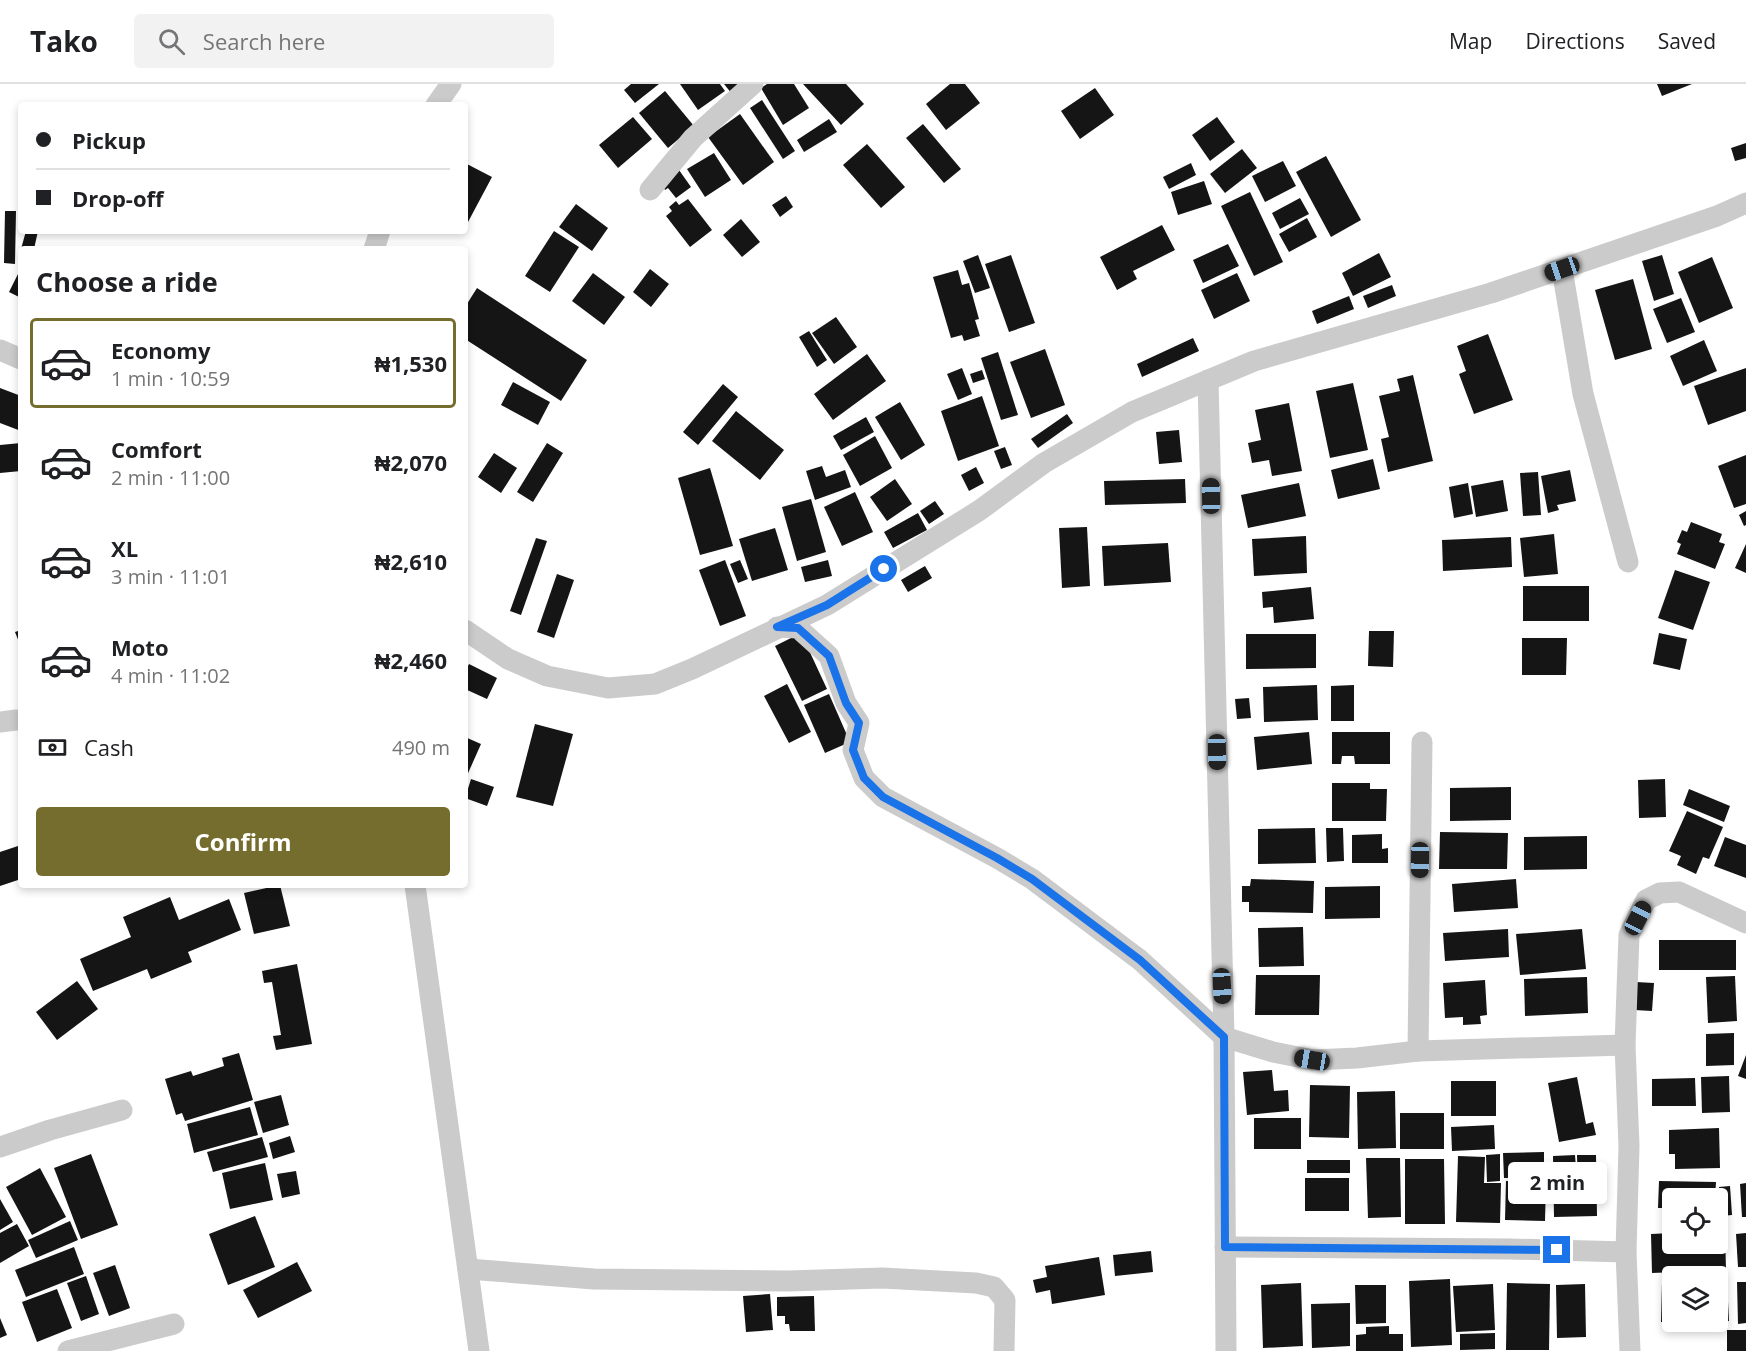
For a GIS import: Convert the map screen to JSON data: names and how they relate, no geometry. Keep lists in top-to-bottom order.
{
  "page": {
    "header": "Tako",
    "search": "Search here",
    "nav": ["Map", "Directions", "Saved"],
    "banner": ["Pickup", "Drop-off"],
    "heading": "Choose a ride",
    "list": [
      {
        "name": "Economy",
        "note": "1 min · 10:59",
        "value": "₦1,530"
      },
      {
        "name": "Comfort",
        "note": "2 min · 11:00",
        "value": "₦2,070"
      },
      {
        "name": "XL",
        "note": "3 min · 11:01",
        "value": "₦2,610"
      },
      {
        "name": "Moto",
        "note": "4 min · 11:02",
        "value": "₦2,460"
      }
    ],
    "pay": ["Cash", "490 m"],
    "buttons": "Confirm",
    "bubble": "2 min"
  }
}
